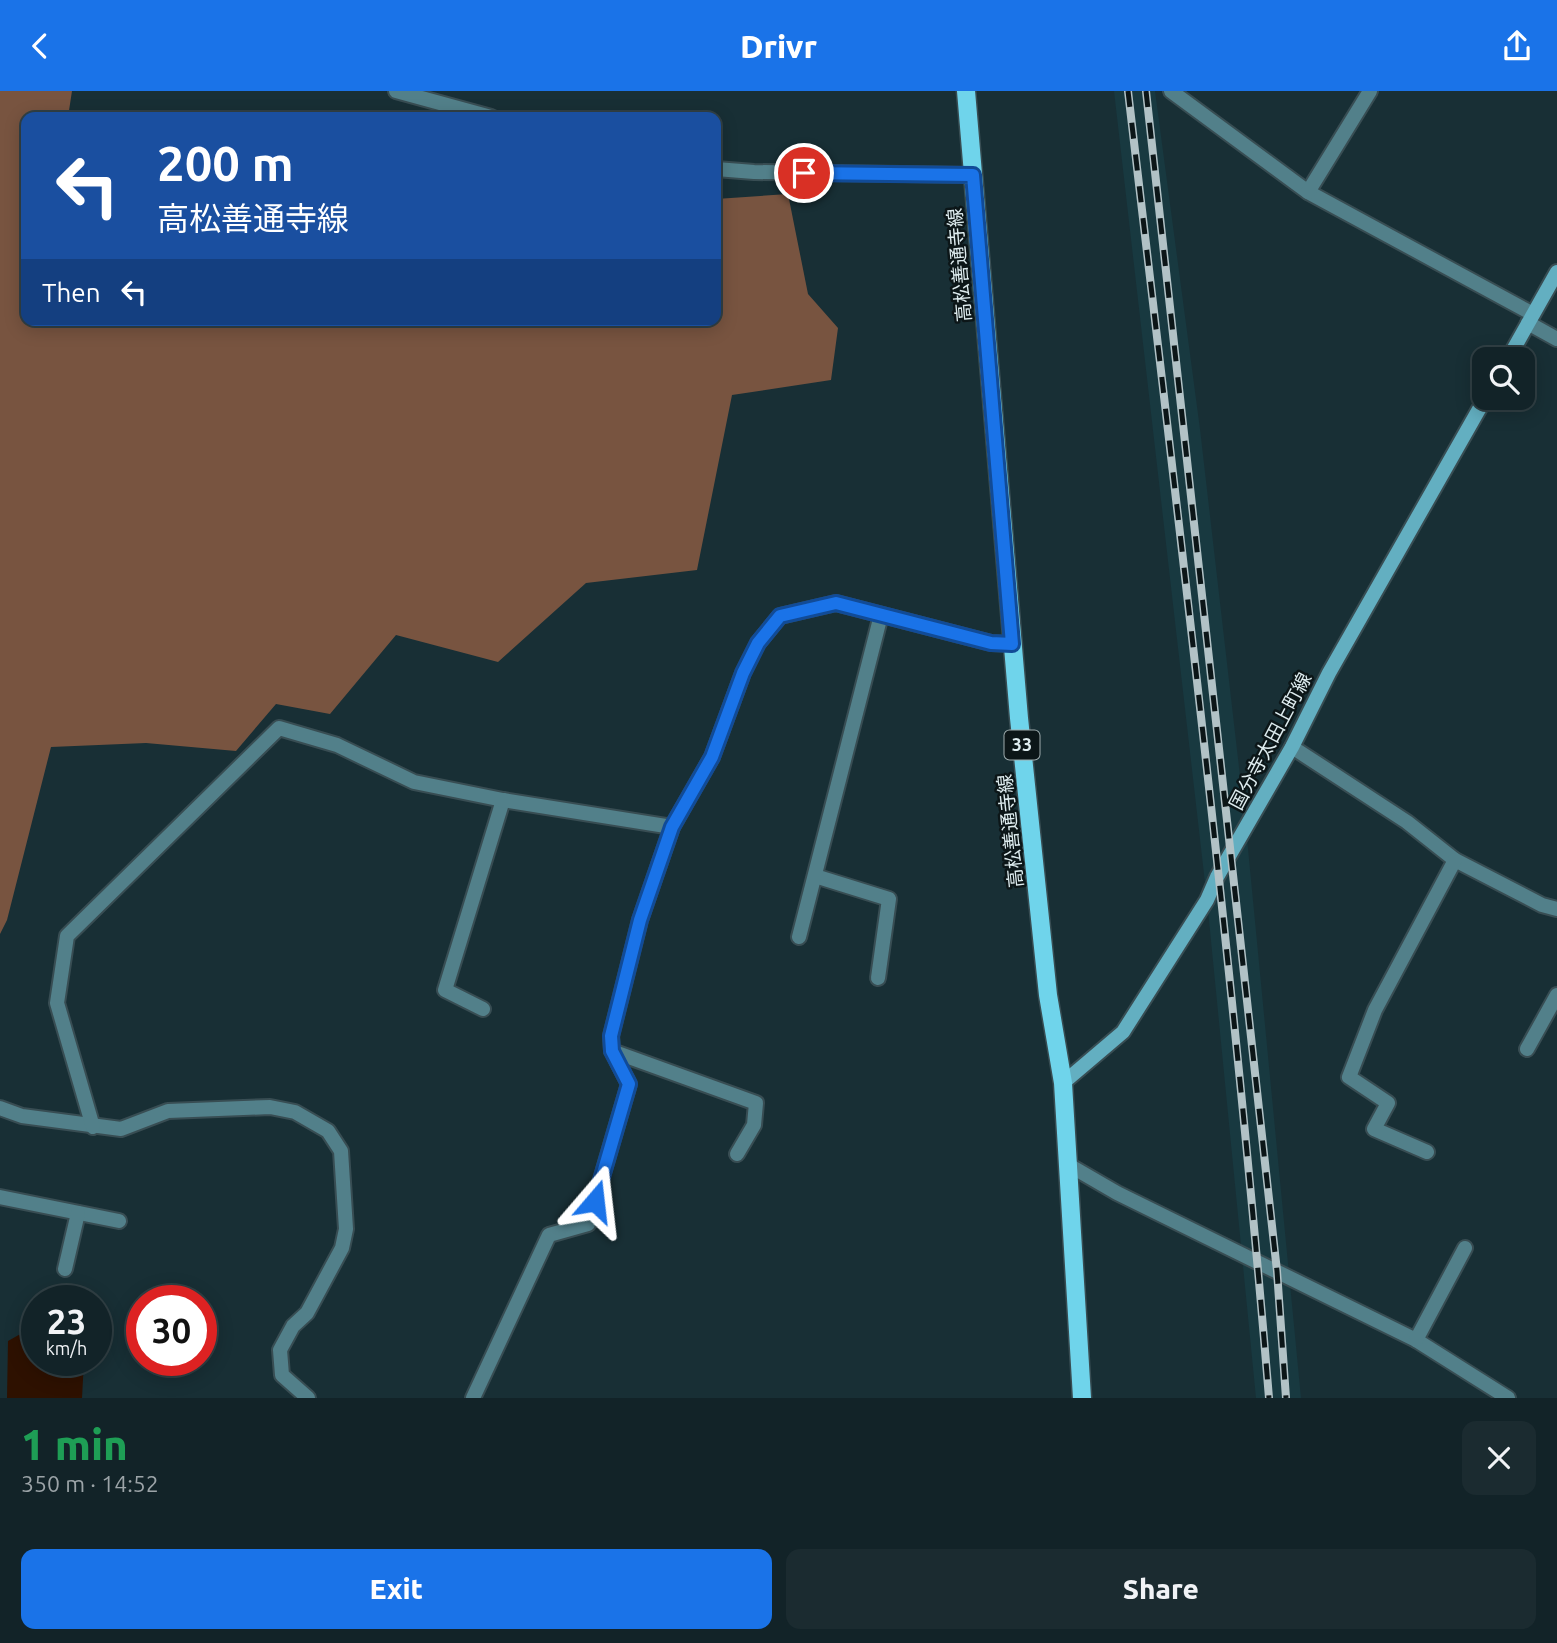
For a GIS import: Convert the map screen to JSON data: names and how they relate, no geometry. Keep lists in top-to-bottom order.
{
  "streets": {
    "main road": ["高松善通寺線", "国分寺太田上町線", "33"]
  },
  "crossings": [
    ["高松善通寺線", "国分寺太田上町線"]
  ],
  "page": {
    "header": "Drivr",
    "turn": ["200 m", "高松善通寺線"],
    "then": "Then",
    "speed": "23 km/h",
    "limit": "30",
    "heading": ["1 min", "350 m · 14:52"],
    "buttons": ["Exit", "Share"]
  }
}
